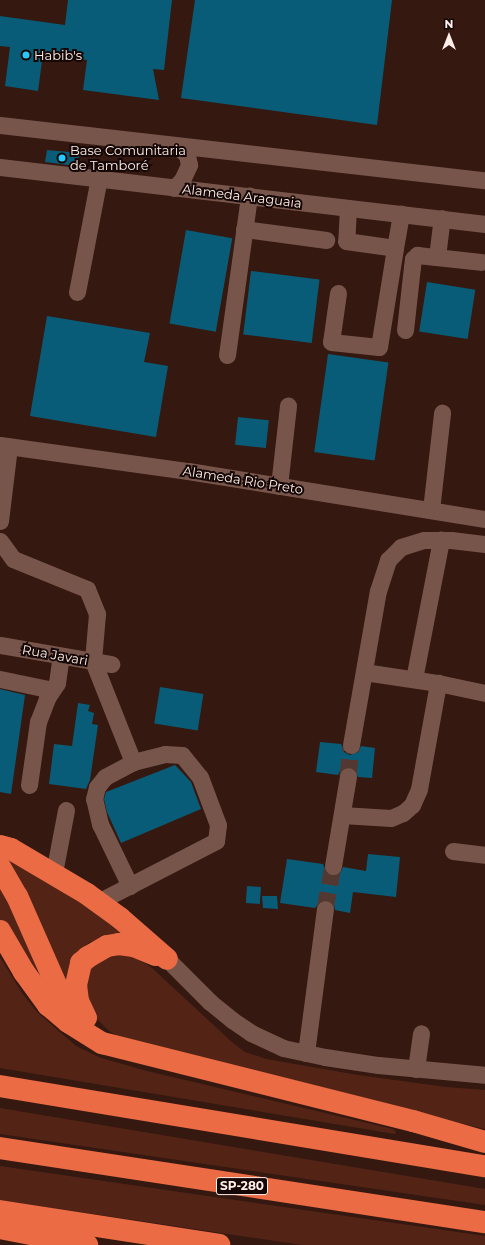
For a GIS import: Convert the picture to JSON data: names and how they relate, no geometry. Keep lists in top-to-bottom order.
{
  "streets": {
    "highway": ["SP-280"],
    "street": ["Alameda Araguaia", "Alameda Rio Preto", "Rua Javari"]
  },
  "places": ["Habib's", "Base Comunitaria de Tamboré"],
  "north": "top"
}
